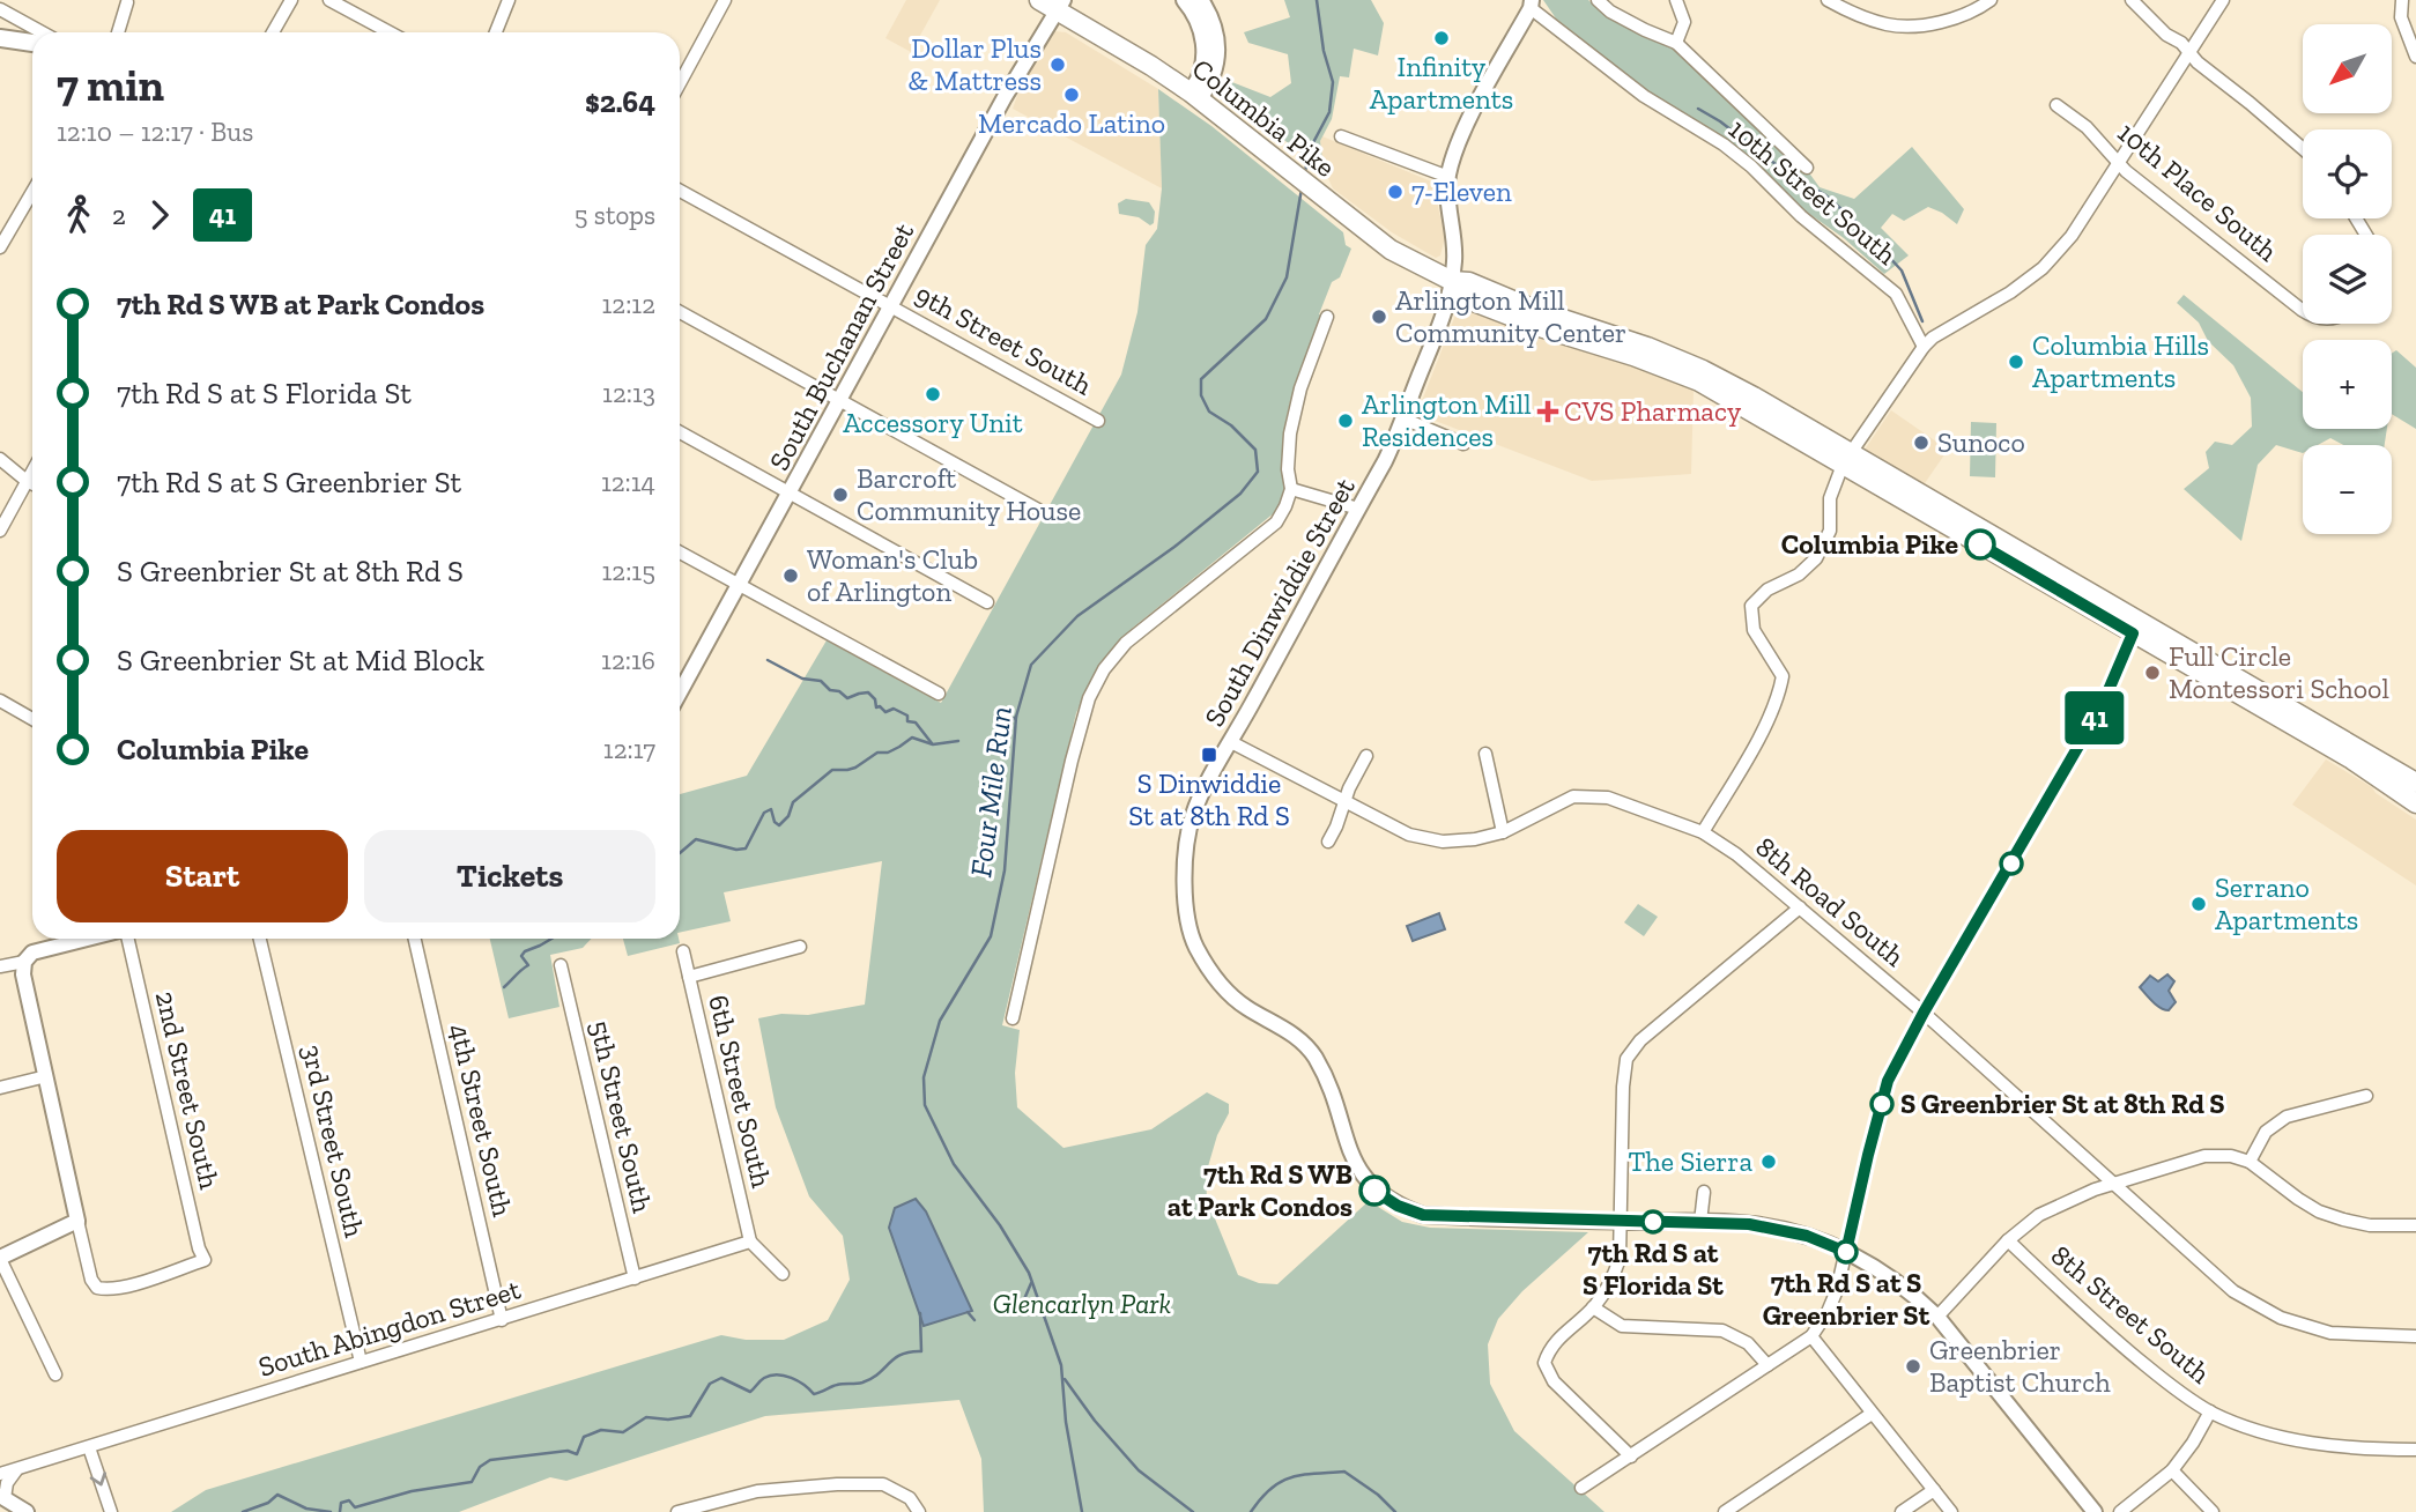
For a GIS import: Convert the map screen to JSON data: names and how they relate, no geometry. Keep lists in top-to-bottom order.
{
  "streets": {
    "main road": ["Columbia Pike"],
    "street": [
      "10th Street South",
      "10th Place South",
      "9th Street South",
      "South Buchanan Street",
      "South Dinwiddie Street",
      "8th Road South",
      "2nd Street South",
      "6th Street South",
      "5th Street South",
      "4th Street South",
      "3rd Street South",
      "8th Street South",
      "South Abingdon Street"
    ]
  },
  "crossings": [
    ["Columbia Pike", "South Buchanan Street"],
    ["Columbia Pike", "South Dinwiddie Street"],
    ["9th Street South", "South Buchanan Street"],
    ["South Dinwiddie Street", "8th Road South"],
    ["6th Street South", "South Abingdon Street"],
    ["5th Street South", "South Abingdon Street"],
    ["4th Street South", "South Abingdon Street"],
    ["3rd Street South", "South Abingdon Street"]
  ],
  "water": ["Four Mile Run"],
  "parks": ["Glencarlyn Park"],
  "places": {
    "other": [
      "Infinity Apartments",
      "Dollar Plus & Mattress",
      "Mercado Latino",
      "7-Eleven",
      "Arlington Mill Community Center",
      "Columbia Hills Apartments",
      "Accessory Unit",
      "Arlington Mill Residences",
      "Sunoco",
      "Barcroft Community House",
      "Columbia Pike",
      "Woman's Club of Arlington",
      "Full Circle Montessori School",
      "Serrano Apartments",
      "S Greenbrier St at 8th Rd S",
      "The Sierra",
      "7th Rd S WB at Park Condos",
      "7th Rd S at S Florida St",
      "7th Rd S at S Greenbrier St",
      "Greenbrier Baptist Church"
    ],
    "health": ["CVS Pharmacy"],
    "transit": ["S Dinwiddie St at 8th Rd S"]
  },
  "lines": ["bus line 41"],
  "north": "bottom left",
  "page": {
    "on_map": "41",
    "map_buttons": ["+", "−"],
    "heading": ["7 min", "12:10 – 12:17 · Bus", "$2.64"],
    "legs": ["2", "41", "5 stops"],
    "list": [
      {
        "name": "7th Rd S WB at Park Condos",
        "value": "12:12"
      },
      {
        "name": "7th Rd S at S Florida St",
        "value": "12:13"
      },
      {
        "name": "7th Rd S at S Greenbrier St",
        "value": "12:14"
      },
      {
        "name": "S Greenbrier St at 8th Rd S",
        "value": "12:15"
      },
      {
        "name": "S Greenbrier St at Mid Block",
        "value": "12:16"
      },
      {
        "name": "Columbia Pike",
        "value": "12:17"
      }
    ],
    "buttons": ["Start", "Tickets"]
  }
}
